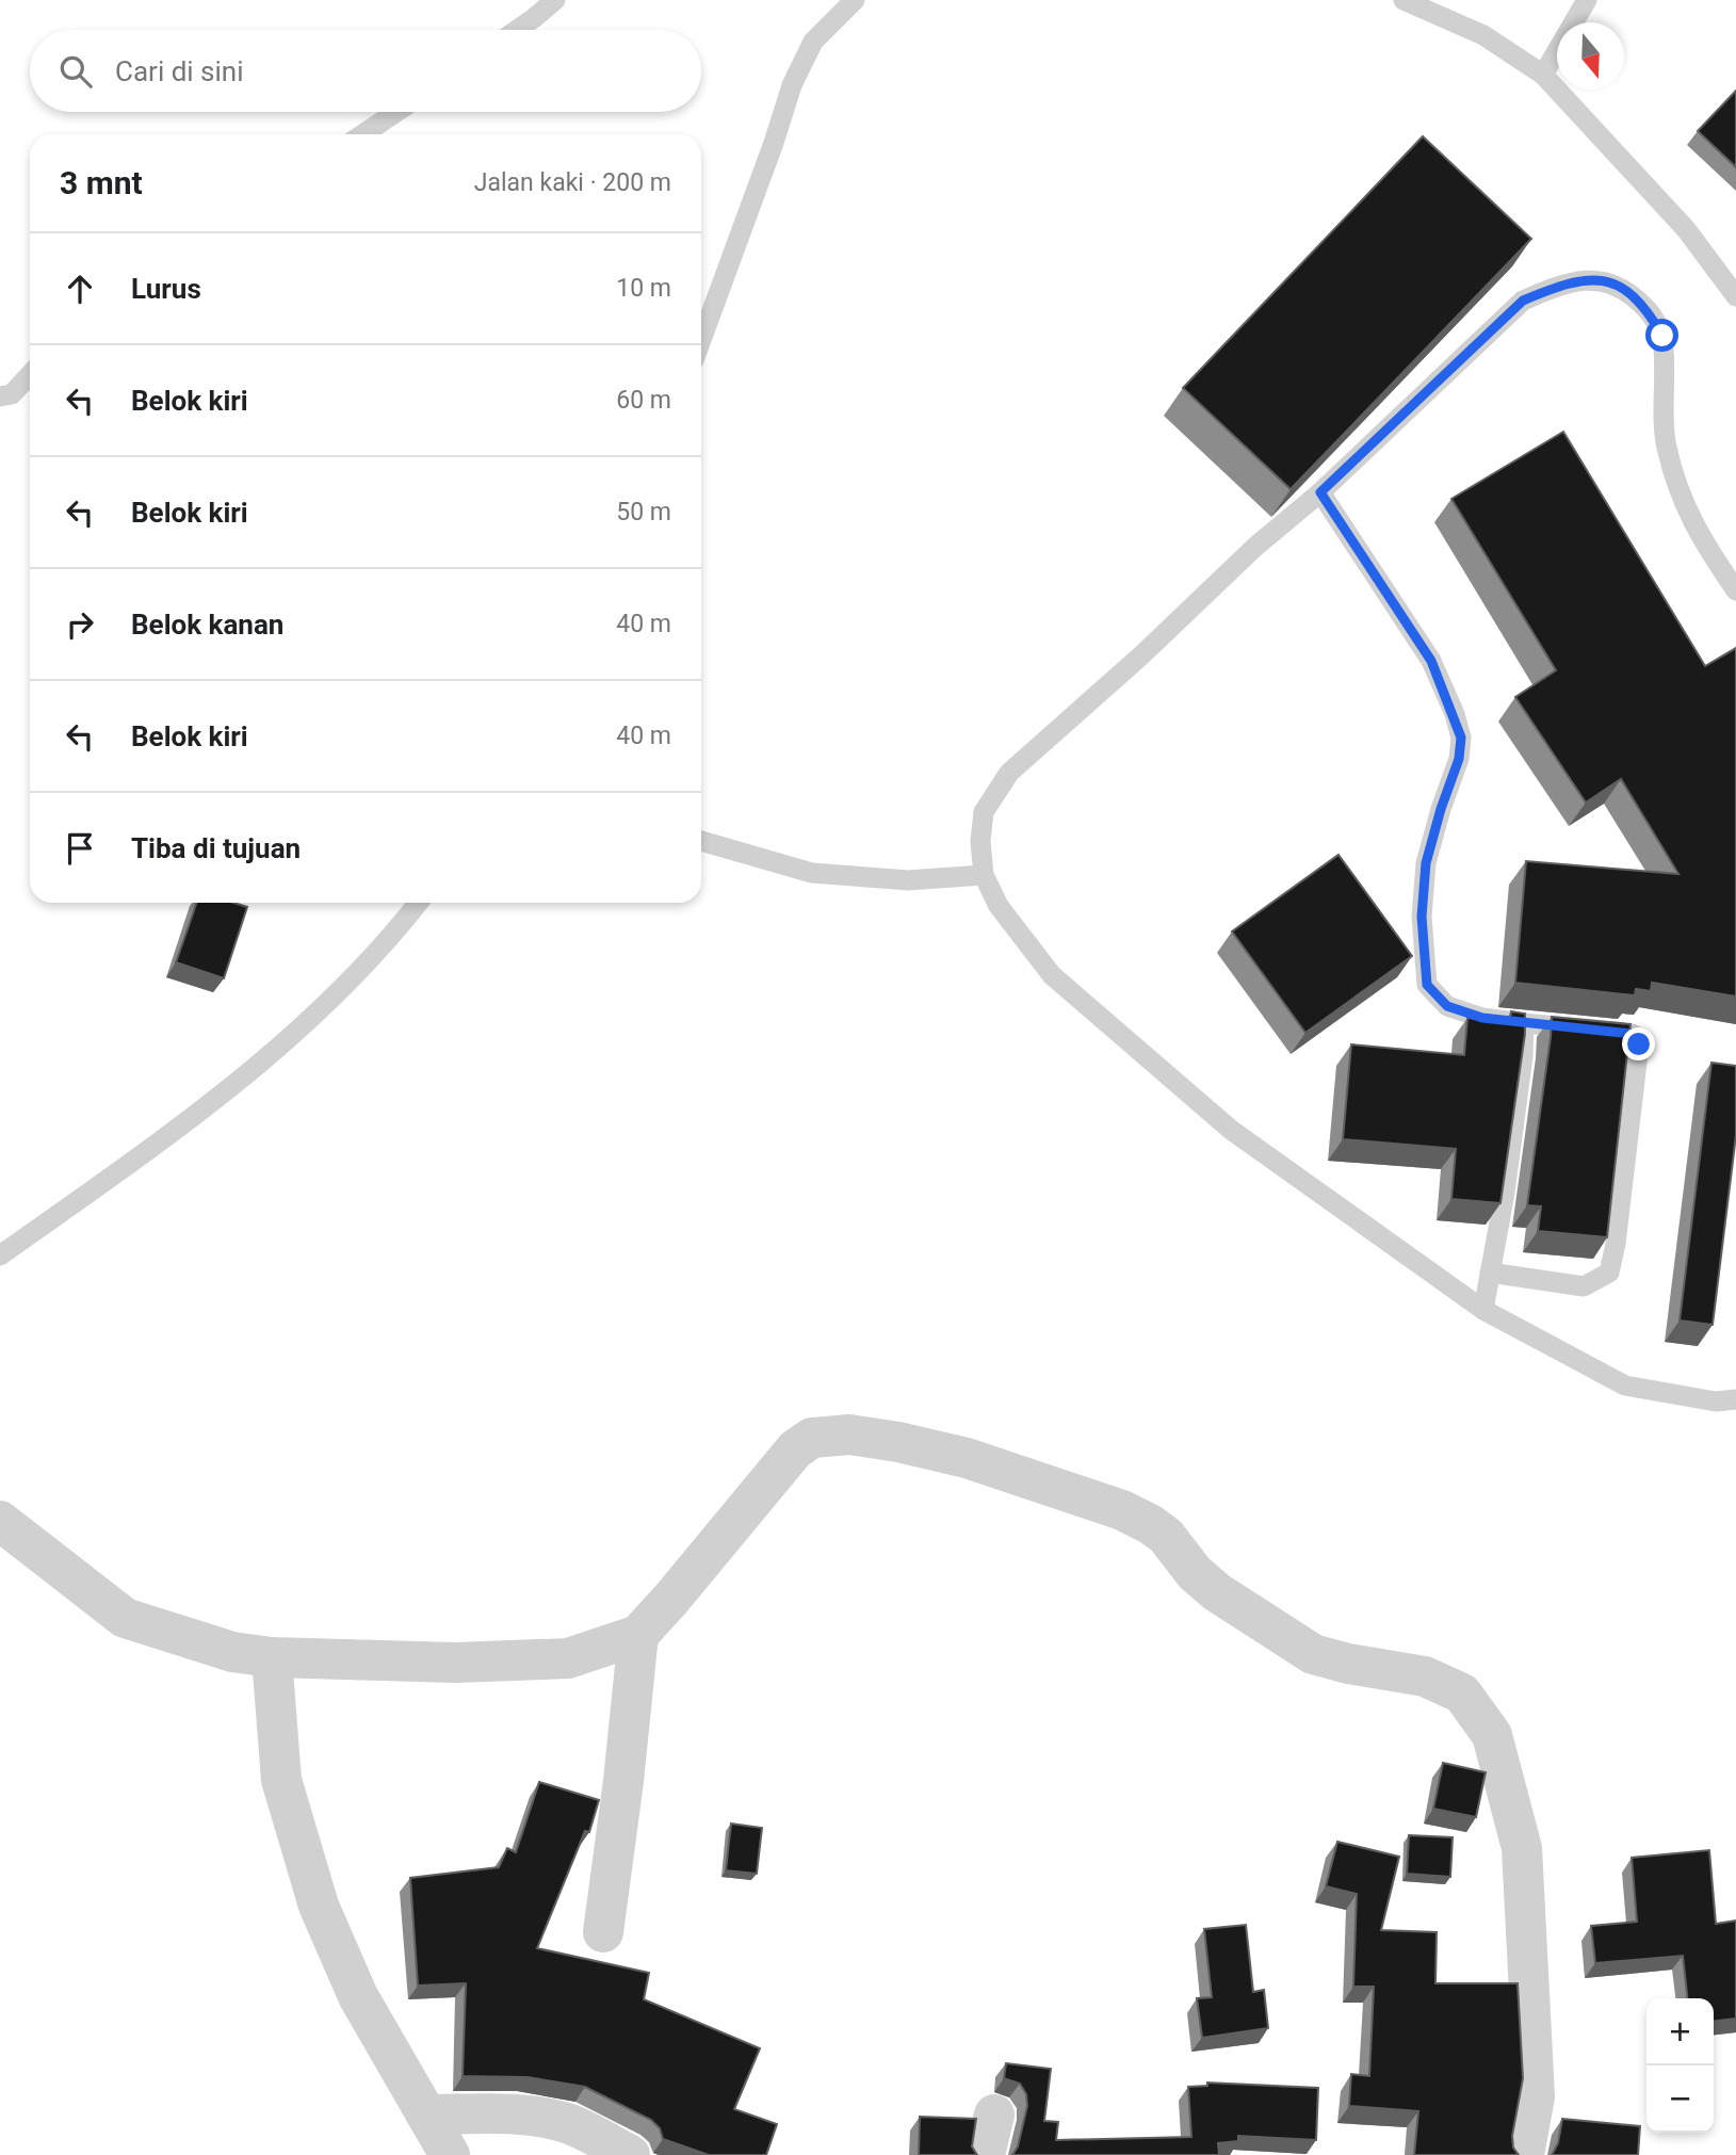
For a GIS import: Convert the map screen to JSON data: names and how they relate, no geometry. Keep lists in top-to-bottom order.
{
  "north": "bottom",
  "page": {
    "search": "Cari di sini",
    "heading": ["3 mnt", "Jalan kaki · 200 m"],
    "list": [
      ["Lurus", "10 m"],
      ["Belok kiri", "60 m"],
      ["Belok kiri", "50 m"],
      ["Belok kanan", "40 m"],
      ["Belok kiri", "40 m"],
      "Tiba di tujuan"
    ],
    "map_buttons": ["+", "−"]
  }
}
